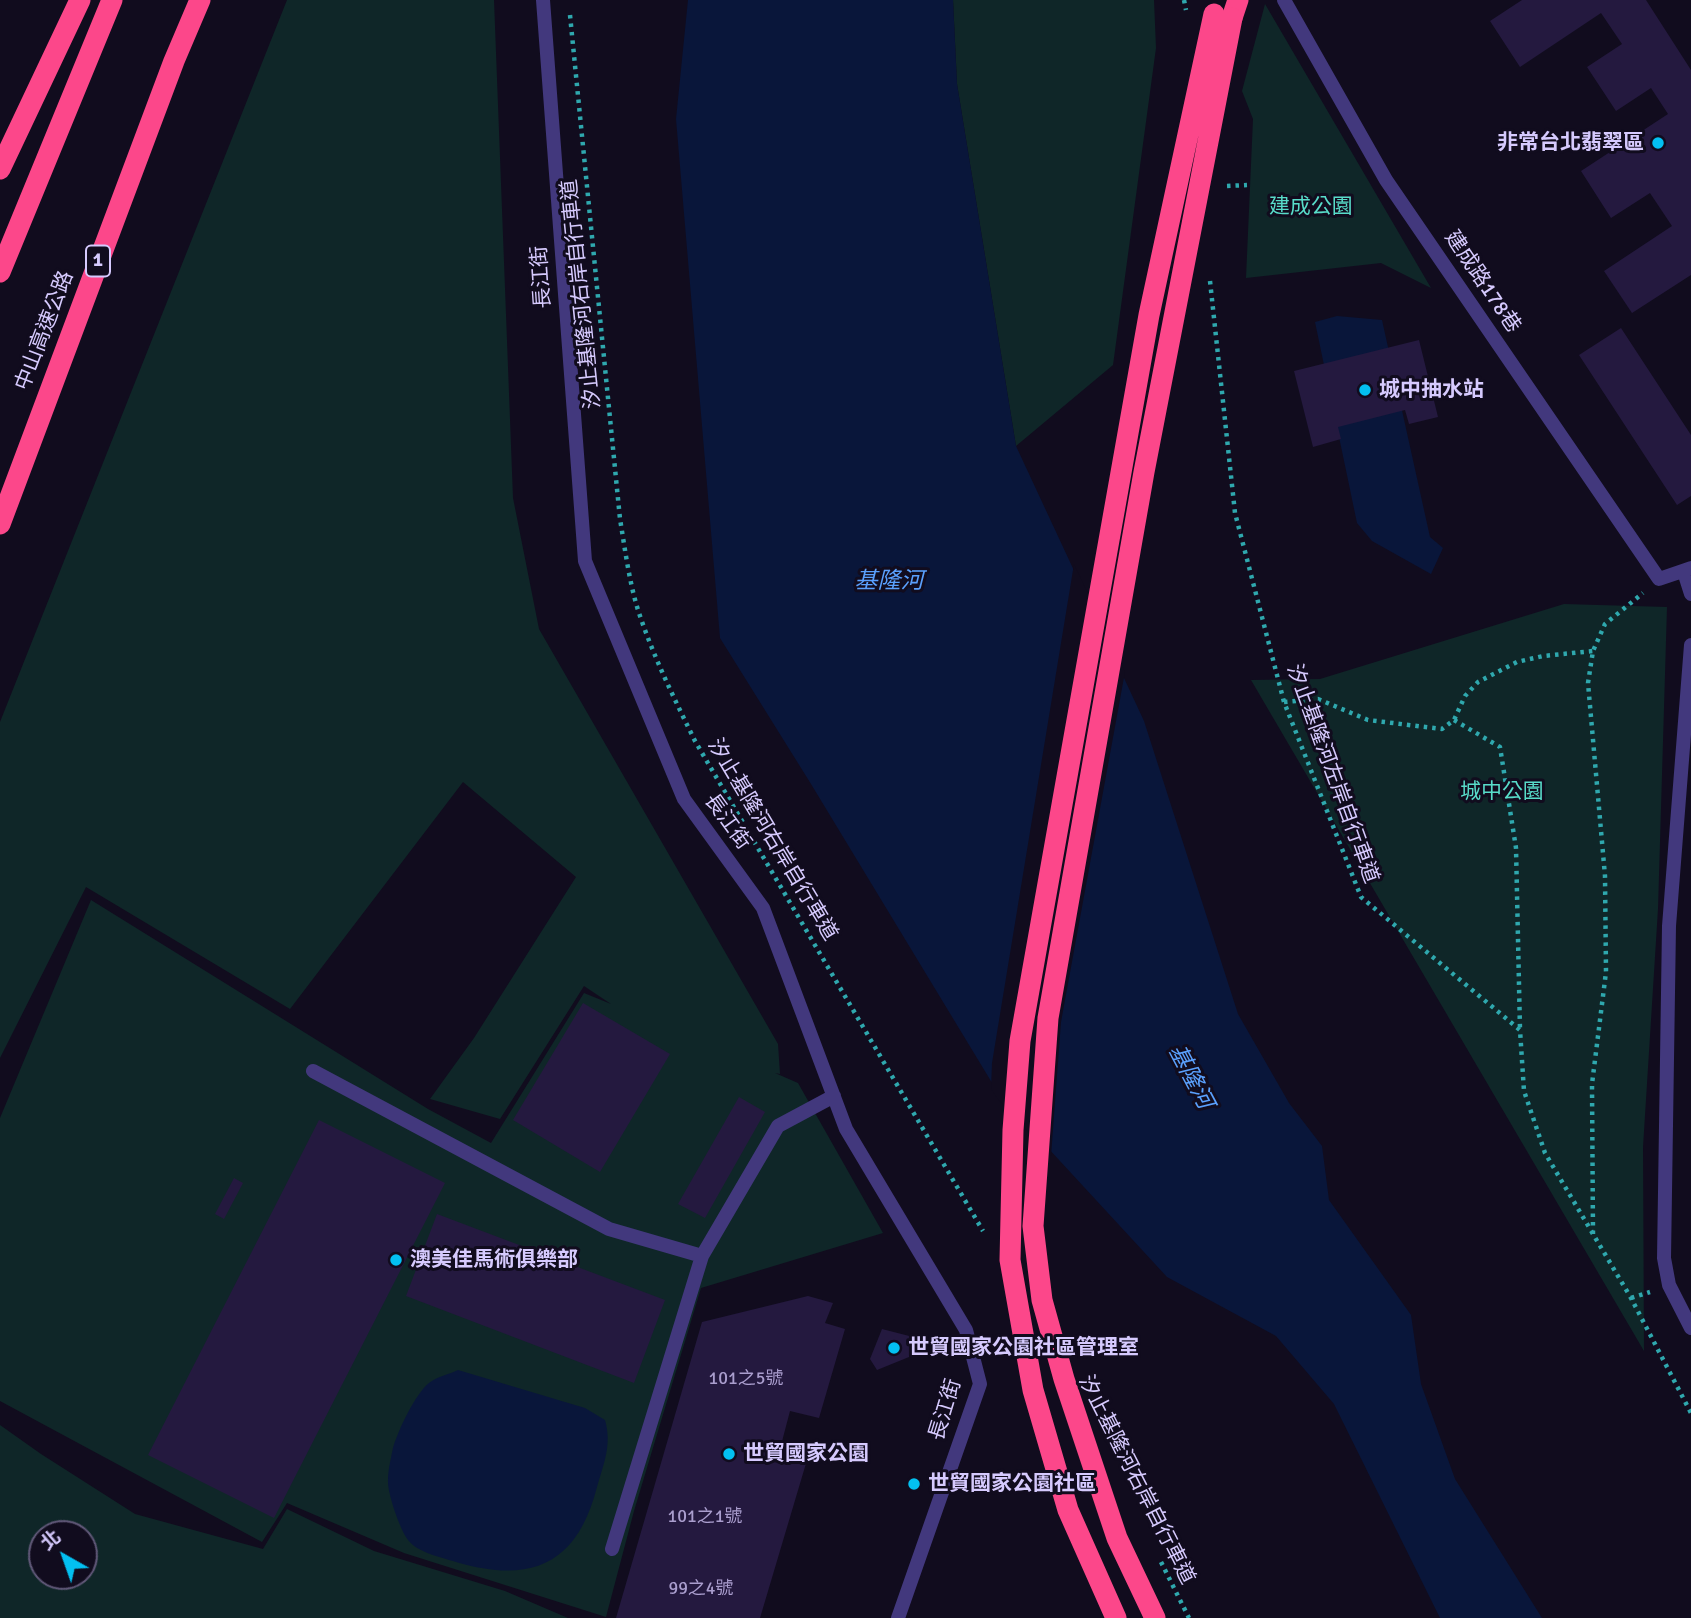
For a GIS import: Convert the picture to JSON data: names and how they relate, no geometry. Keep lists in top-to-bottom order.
{
  "streets": {
    "highway": ["1", "中山高速公路"],
    "lane": ["長江街", "建成路178巷"],
    "path": ["汐止基隆河右岸自行車道", "汐止基隆河左岸自行車道"]
  },
  "water": ["基隆河"],
  "parks": ["建成公園", "城中公園"],
  "places": [
    "非常台北翡翠區",
    "城中抽水站",
    "澳美佳馬術俱樂部",
    "世貿國家公園社區管理室",
    "世貿國家公園",
    "世貿國家公園社區"
  ],
  "house_numbers": ["101之5號", "101之1號", "99之4號"],
  "north": "top left"
}
